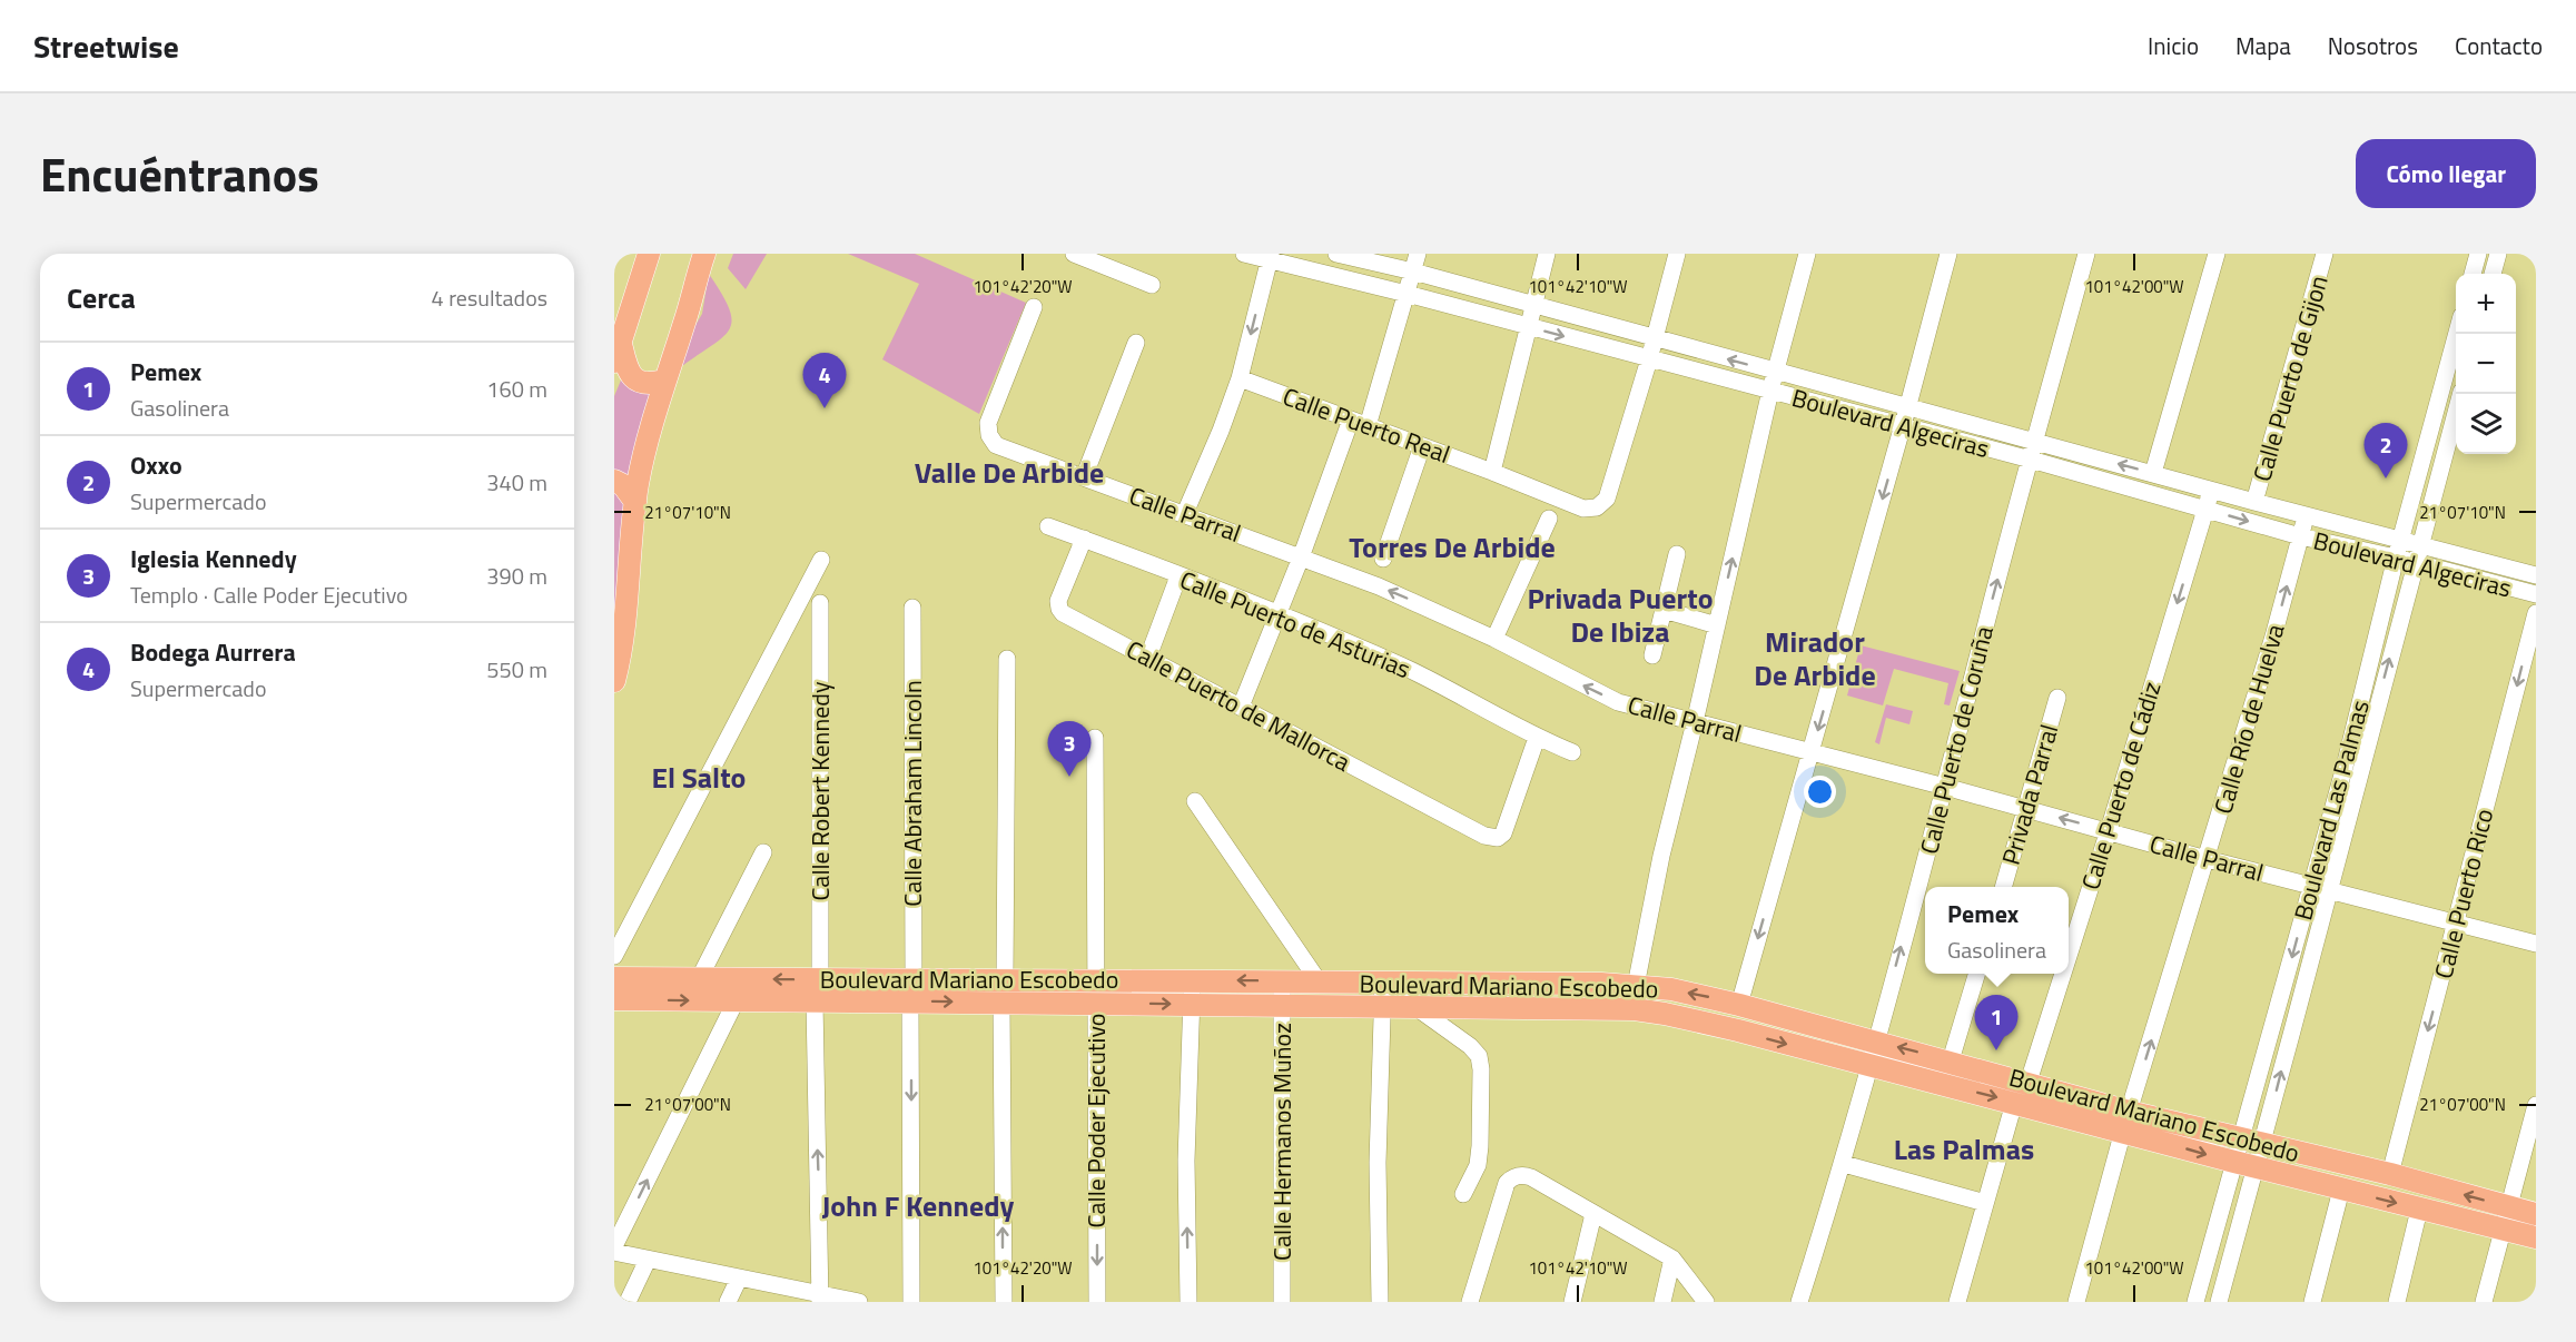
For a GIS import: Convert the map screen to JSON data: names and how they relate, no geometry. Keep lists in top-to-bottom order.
{
  "streets": {
    "main road": ["Boulevard Mariano Escobedo"],
    "street": [
      "Calle Puerto de Gijon",
      "Boulevard Algeciras",
      "Calle Puerto Real",
      "Calle Parral",
      "Calle Puerto de Asturias",
      "Calle Puerto de Mallorca",
      "Calle Río de Huelva",
      "Calle Puerto de Coruña",
      "Calle Puerto de Cádiz",
      "Calle Robert Kennedy",
      "Calle Abraham Lincoln",
      "Privada Parral",
      "Boulevard Las Palmas",
      "Calle Puerto Rico",
      "Calle Poder Ejecutivo",
      "Calle Hermanos Muñoz"
    ]
  },
  "crossings": [
    ["Calle Puerto de Gijon", "Boulevard Algeciras"],
    ["Boulevard Algeciras", "Calle Puerto Real"],
    ["Boulevard Algeciras", "Calle Río de Huelva"],
    ["Boulevard Algeciras", "Calle Puerto de Coruña"],
    ["Boulevard Algeciras", "Calle Puerto de Cádiz"],
    ["Boulevard Algeciras", "Boulevard Las Palmas"],
    ["Calle Parral", "Calle Río de Huelva"],
    ["Calle Parral", "Calle Puerto de Coruña"],
    ["Calle Parral", "Calle Puerto de Cádiz"],
    ["Calle Parral", "Privada Parral"],
    ["Calle Parral", "Boulevard Las Palmas"],
    ["Calle Parral", "Calle Puerto Rico"],
    ["Calle Puerto de Asturias", "Calle Puerto de Mallorca"],
    ["Calle Río de Huelva", "Boulevard Mariano Escobedo"],
    ["Calle Puerto de Coruña", "Boulevard Mariano Escobedo"],
    ["Calle Puerto de Cádiz", "Boulevard Mariano Escobedo"],
    ["Calle Robert Kennedy", "Boulevard Mariano Escobedo"],
    ["Calle Abraham Lincoln", "Boulevard Mariano Escobedo"],
    ["Boulevard Las Palmas", "Boulevard Mariano Escobedo"],
    ["Calle Puerto Rico", "Boulevard Mariano Escobedo"],
    ["Boulevard Mariano Escobedo", "Calle Poder Ejecutivo"],
    ["Boulevard Mariano Escobedo", "Calle Hermanos Muñoz"]
  ],
  "one_way": ["Calle Río de Huelva", "Calle Puerto de Cádiz", "Calle Puerto Rico"],
  "districts": [
    "Valle De Arbide",
    "Torres De Arbide",
    "Privada Puerto De Ibiza",
    "Mirador De Arbide",
    "El Salto",
    "Las Palmas",
    "John F Kennedy"
  ],
  "page": {
    "header": "Streetwise",
    "nav": [
      "Inicio",
      "Mapa",
      "Nosotros",
      "Contacto"
    ],
    "title": "Encuéntranos",
    "buttons": "Cómo llegar",
    "heading": ["Cerca", "4 resultados"],
    "map_buttons": ["+", "−"],
    "list": [
      {
        "mark": "1",
        "name": "Pemex",
        "note": "Gasolinera",
        "value": "160 m"
      },
      {
        "mark": "2",
        "name": "Oxxo",
        "note": "Supermercado",
        "value": "340 m"
      },
      {
        "mark": "3",
        "name": "Iglesia Kennedy",
        "note": "Templo · Calle Poder Ejecutivo",
        "value": "390 m"
      },
      {
        "mark": "4",
        "name": "Bodega Aurrera",
        "note": "Supermercado",
        "value": "550 m"
      }
    ],
    "pins": [
      "4",
      "2",
      "3",
      "1"
    ],
    "popup": ["Pemex", "Gasolinera"]
  },
  "coordinates": [
    "101°42'20\"W",
    "101°42'10\"W",
    "101°42'00\"W",
    "21°07'10\"N",
    "21°07'00\"N"
  ]
}
